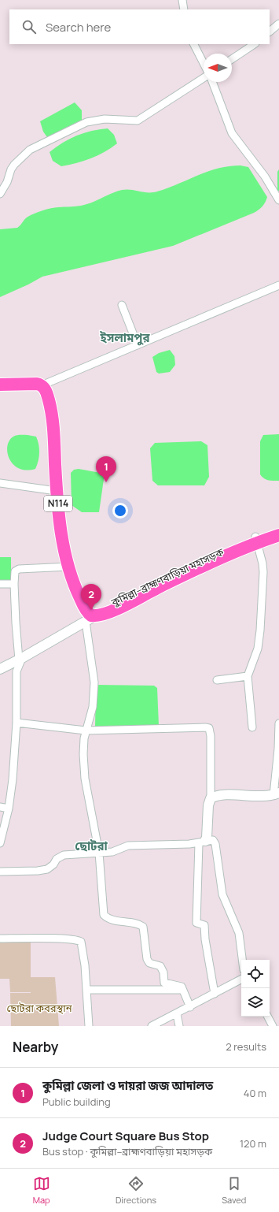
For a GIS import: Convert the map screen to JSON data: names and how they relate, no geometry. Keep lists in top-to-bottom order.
{
  "streets": {
    "highway": ["N114", "কুমিল্লা–ব্রাহ্মণবাড়িয়া মহাসড়ক"]
  },
  "crossings": [
    ["N114", "কুমিল্লা–ব্রাহ্মণবাড়িয়া মহাসড়ক"]
  ],
  "districts": ["ইসলামপুর", "ছোটরা"],
  "parks": ["ছোটরা কবরস্থান"],
  "north": "left",
  "page": {
    "search": "Search here",
    "pins": ["1", "2"],
    "heading": ["Nearby", "2 results"],
    "list": [
      {
        "mark": "1",
        "name": "কুমিল্লা জেলা ও দায়রা জজ আদালত",
        "note": "Public building",
        "value": "40 m"
      },
      {
        "mark": "2",
        "name": "Judge Court Square Bus Stop",
        "note": "Bus stop · কুমিল্লা–ব্রাহ্মণবাড়িয়া মহাসড়ক",
        "value": "120 m"
      }
    ],
    "nav": ["Map", "Directions", "Saved"]
  }
}
